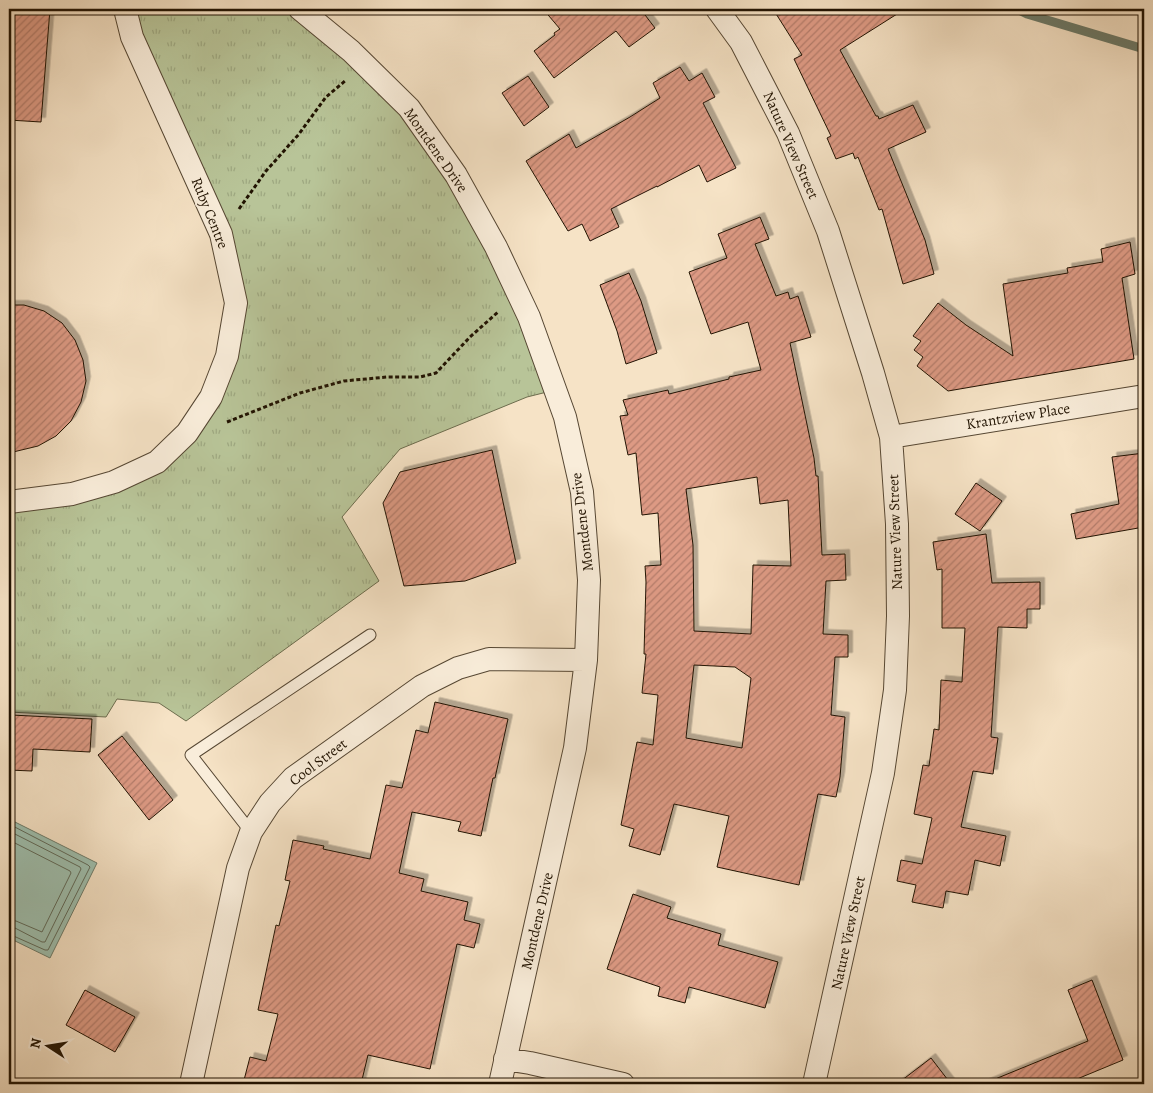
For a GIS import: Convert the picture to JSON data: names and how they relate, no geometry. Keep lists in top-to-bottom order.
{
  "streets": {
    "street": [
      "Nature View Street",
      "Montdene Drive",
      "Ruby Centre",
      "Krantzview Place",
      "Cool Street"
    ]
  },
  "crossings": [
    ["Nature View Street", "Krantzview Place"],
    ["Montdene Drive", "Cool Street"]
  ],
  "north": "left"
}
